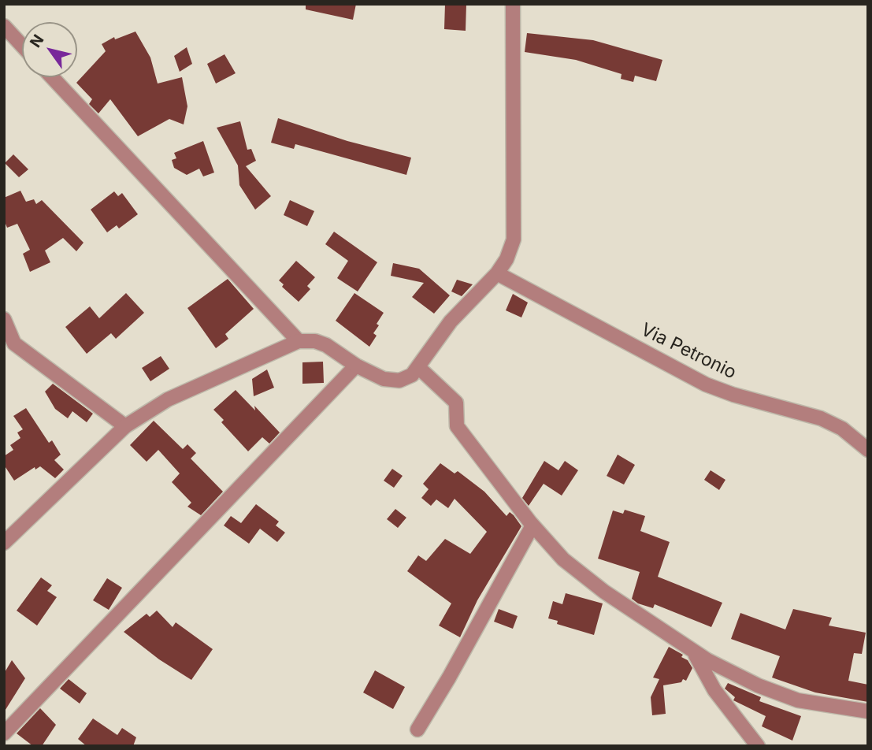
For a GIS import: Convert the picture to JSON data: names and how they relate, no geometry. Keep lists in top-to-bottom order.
{
  "streets": {
    "street": ["Via Petronio"]
  },
  "north": "top left"
}
